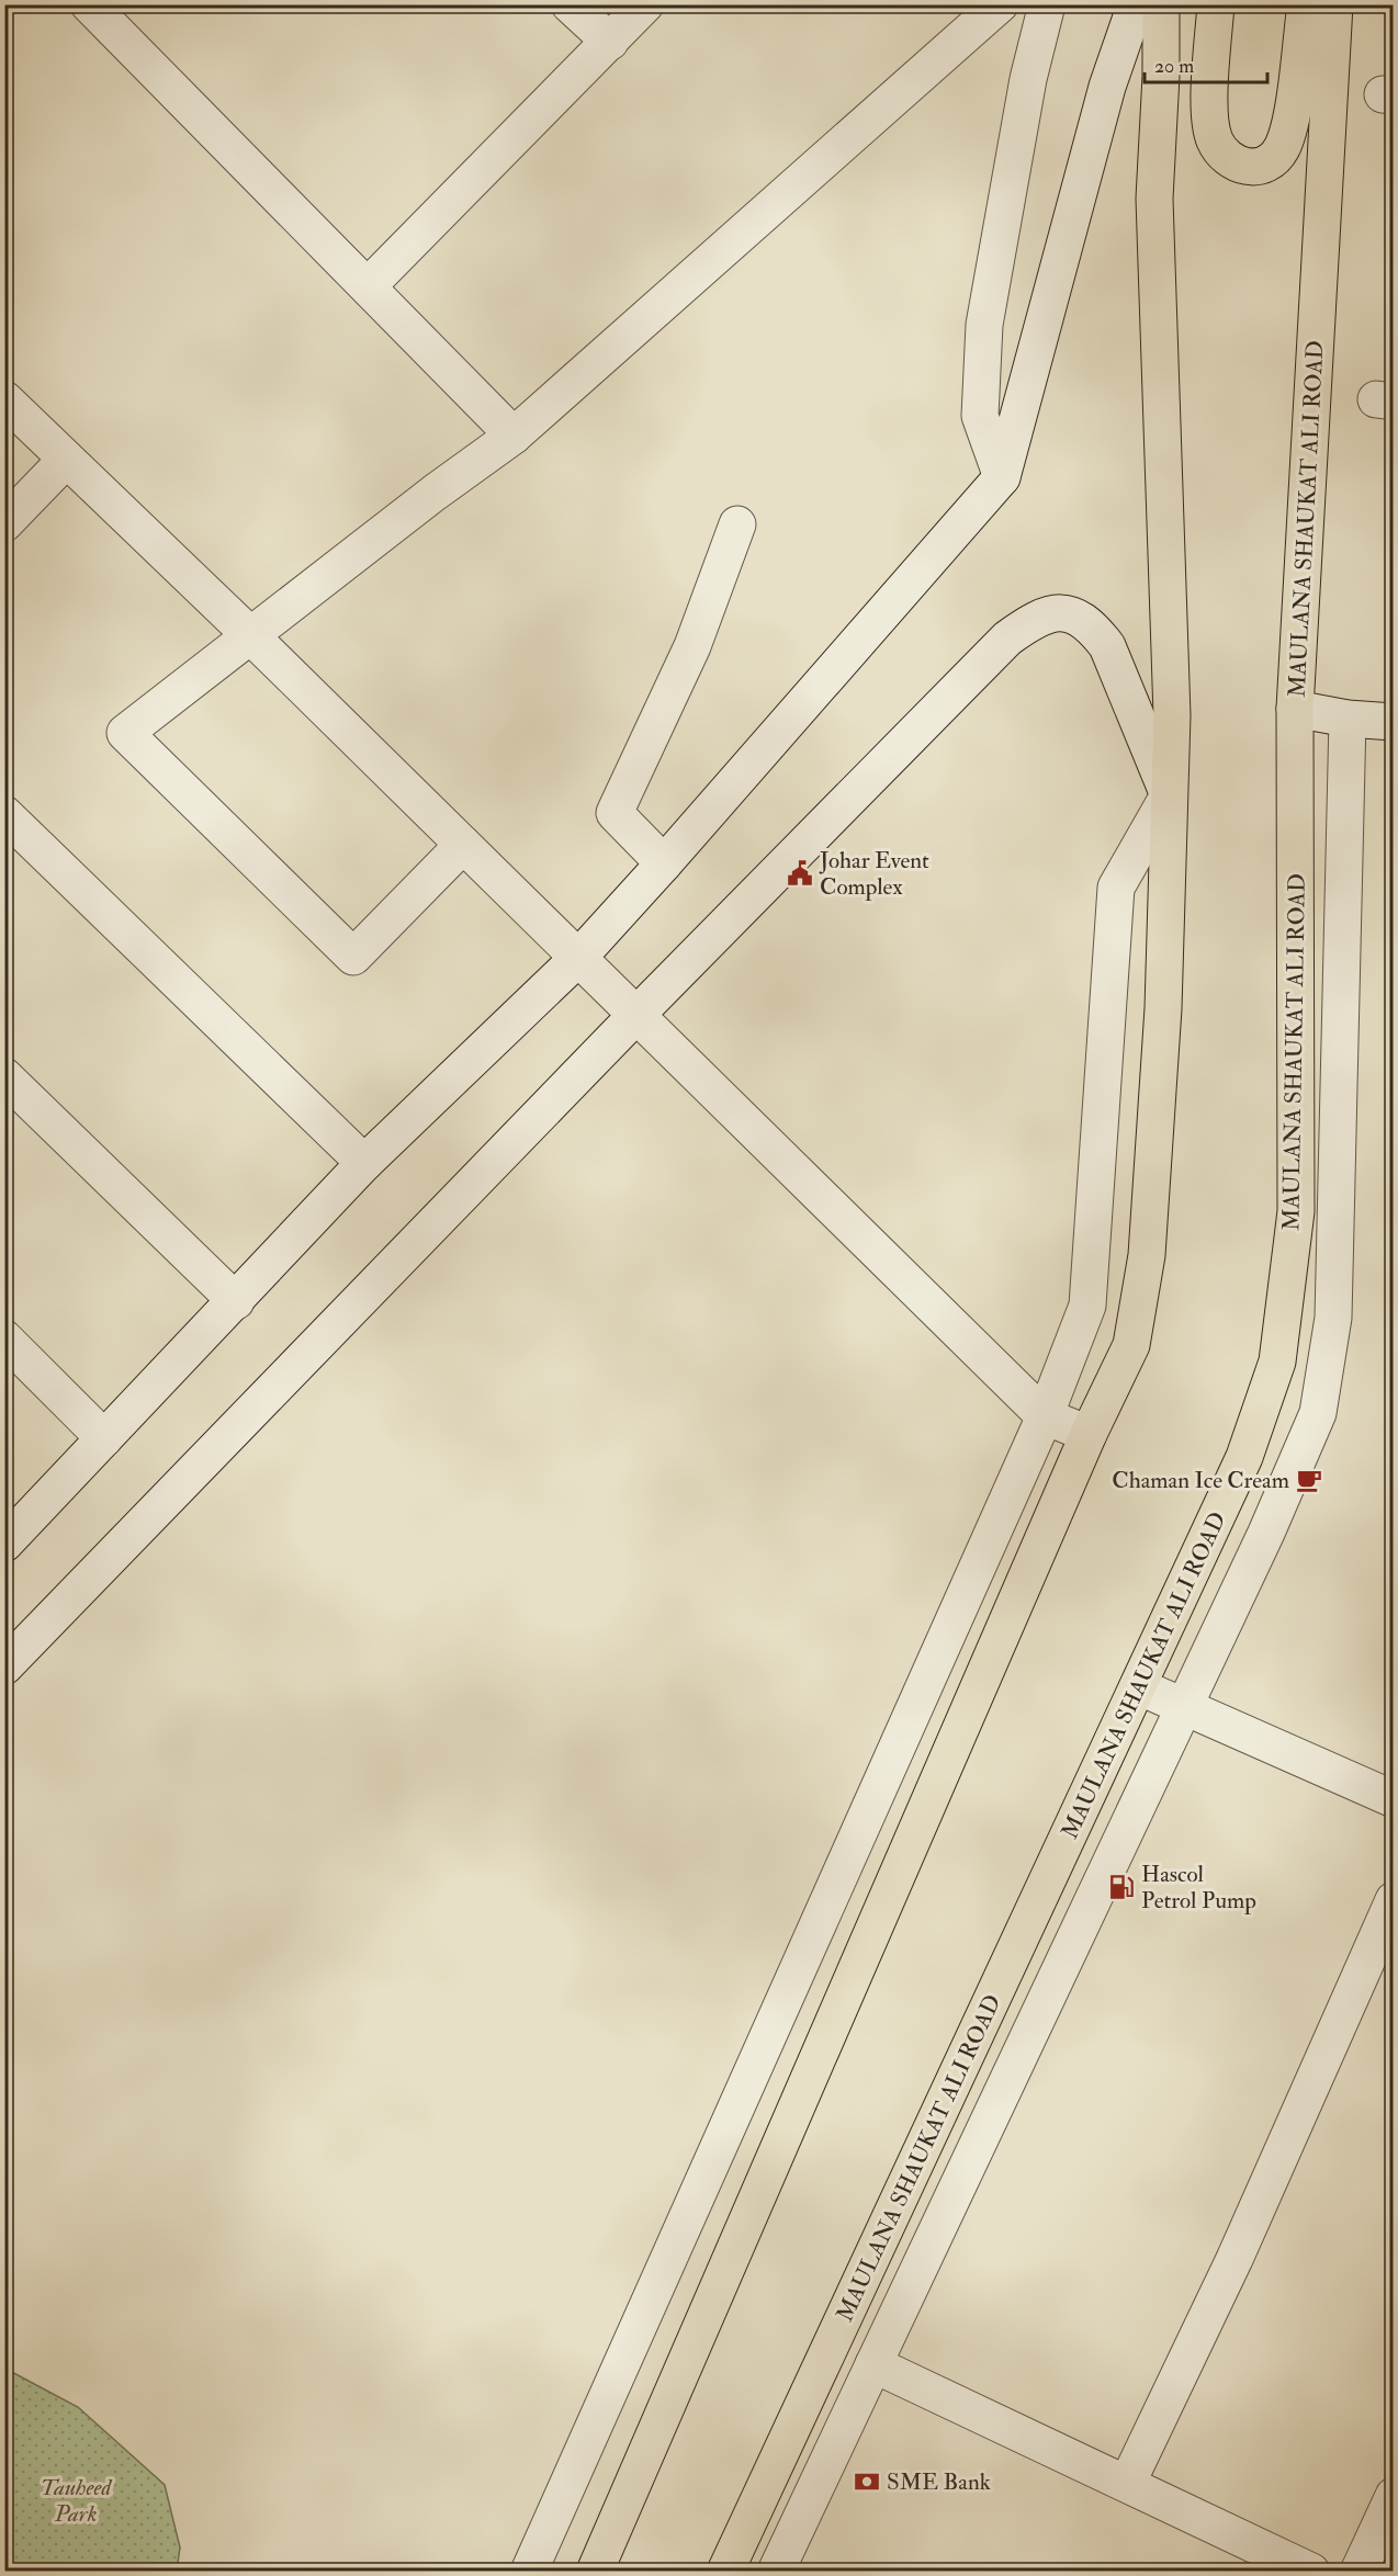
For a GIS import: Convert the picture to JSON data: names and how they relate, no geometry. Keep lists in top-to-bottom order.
{
  "streets": {
    "main road": ["MAULANA SHAUKAT ALI ROAD"]
  },
  "parks": ["Tauheed Park"],
  "places": {
    "public building": ["Johar Event Complex"],
    "cafe": ["Chaman Ice Cream"],
    "fuel station": ["Hascol Petrol Pump"],
    "bank": ["SME Bank"]
  },
  "scale_bar": "20 m"
}
